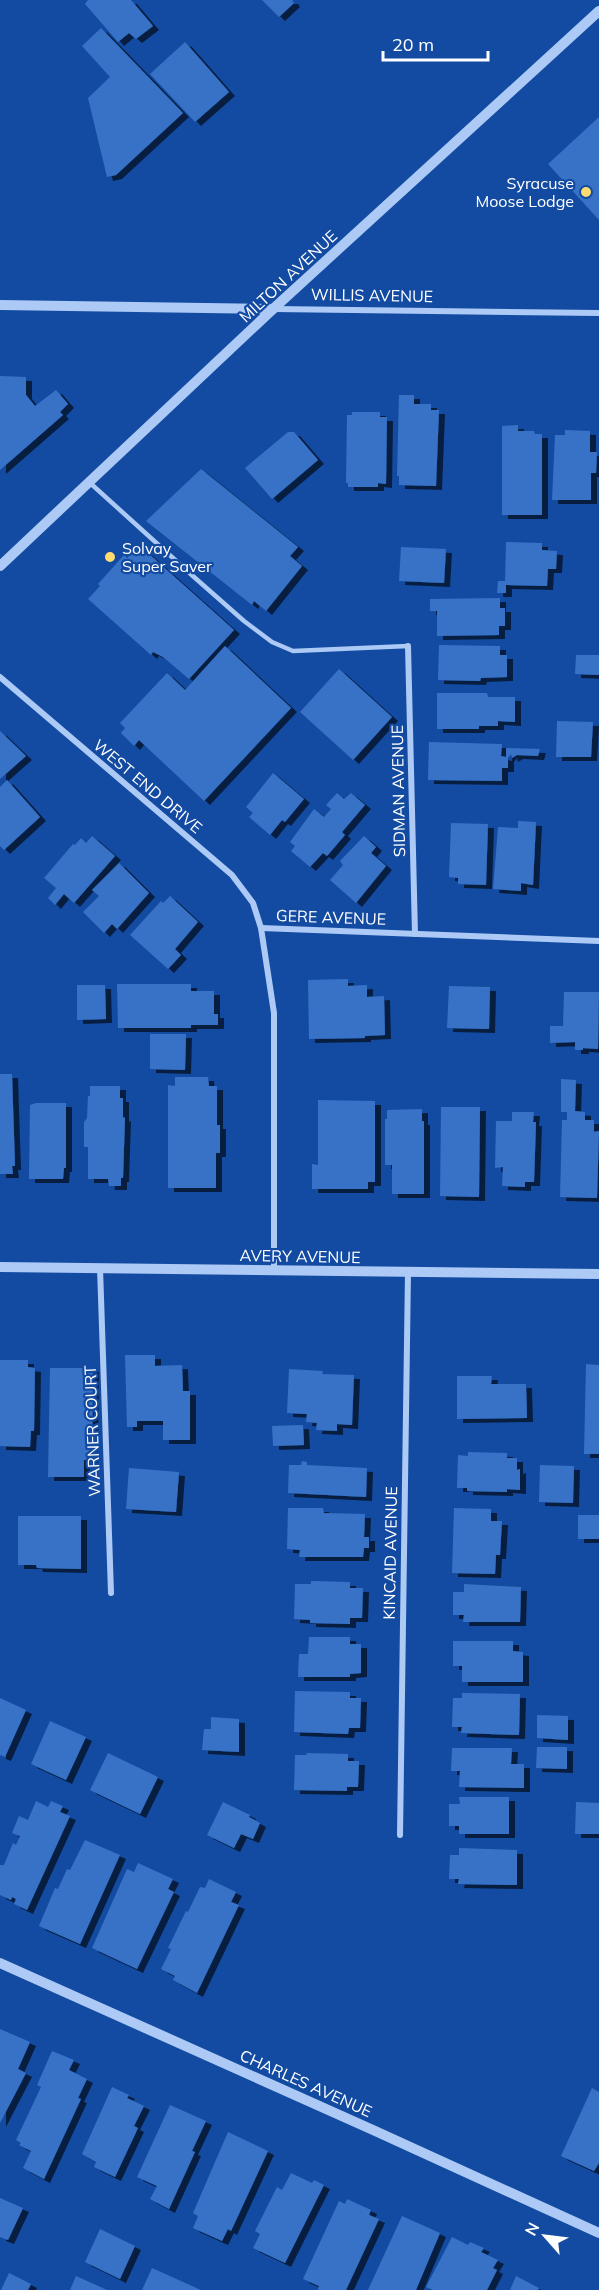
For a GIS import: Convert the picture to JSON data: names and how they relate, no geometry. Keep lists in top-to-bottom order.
{
  "streets": {
    "street": [
      "MILTON AVENUE",
      "WILLIS AVENUE",
      "WEST END DRIVE",
      "SIDMAN AVENUE",
      "GERE AVENUE",
      "AVERY AVENUE",
      "WARNER COURT",
      "KINCAID AVENUE",
      "CHARLES AVENUE"
    ]
  },
  "crossings": [
    ["MILTON AVENUE", "WILLIS AVENUE"],
    ["WEST END DRIVE", "GERE AVENUE"],
    ["SIDMAN AVENUE", "GERE AVENUE"],
    ["GERE AVENUE", "AVERY AVENUE"],
    ["AVERY AVENUE", "WARNER COURT"],
    ["AVERY AVENUE", "KINCAID AVENUE"]
  ],
  "places": ["Syracuse Moose Lodge", "Solvay Super Saver"],
  "scale_bar": "20 m",
  "north": "top left"
}
